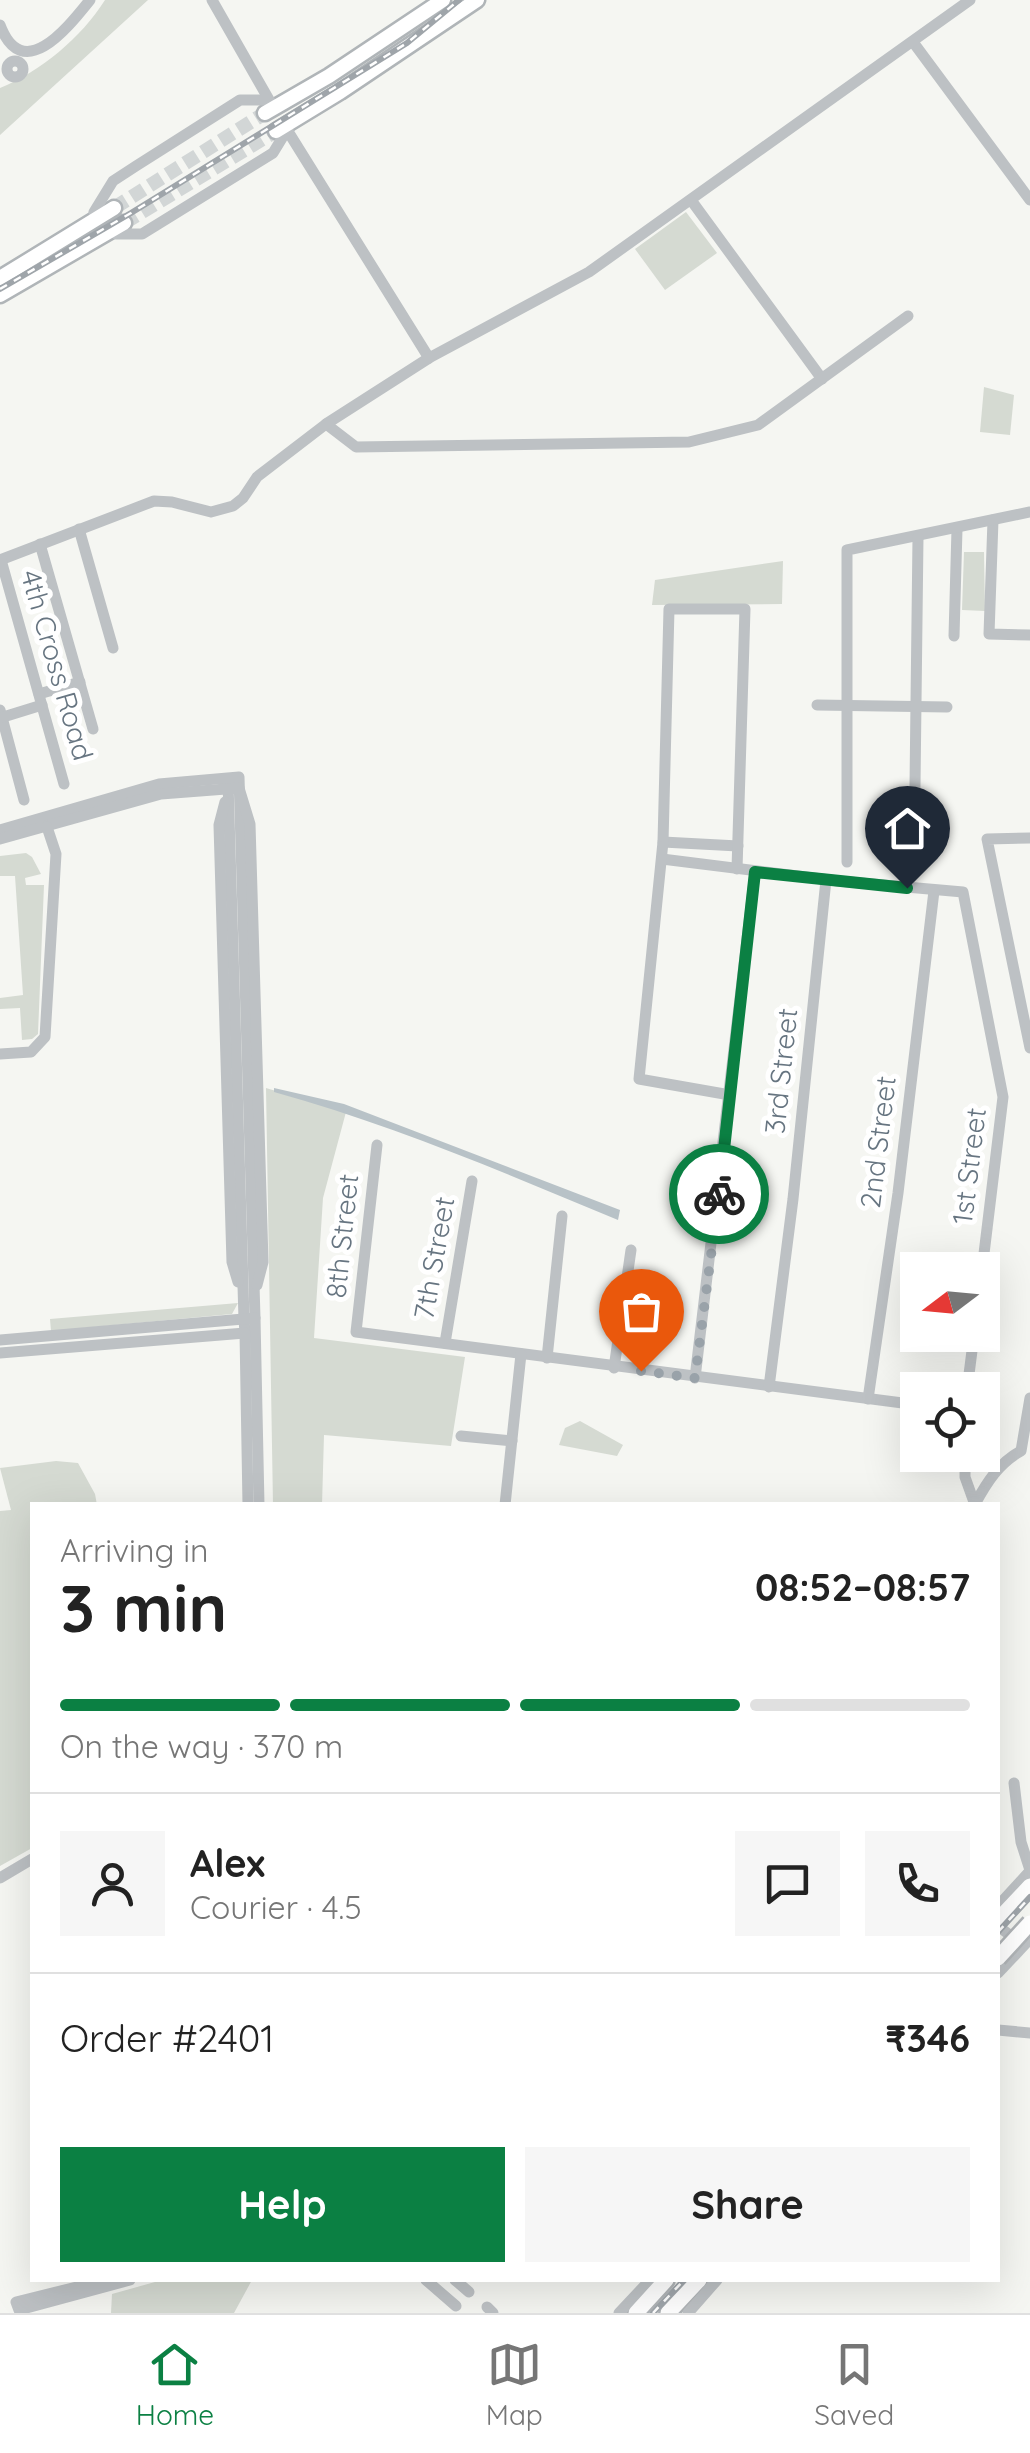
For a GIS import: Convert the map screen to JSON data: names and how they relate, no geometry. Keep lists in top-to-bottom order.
{
  "streets": {
    "street": [
      "4th Cross Road",
      "3rd Street",
      "2nd Street",
      "1st Street",
      "8th Street",
      "7th Street"
    ]
  },
  "crossings": [
    ["2nd Street", "1st Street"],
    ["8th Street", "7th Street"]
  ],
  "north": "left",
  "page": {
    "heading": ["3 min", "Arriving in", "08:52–08:57"],
    "panel": [
      "Alex",
      "Courier · 4.5",
      "Order #2401",
      "₹346"
    ],
    "bar": "On the way · 370 m",
    "buttons": ["Help", "Share"],
    "tabs": ["Home", "Map", "Saved"]
  }
}
